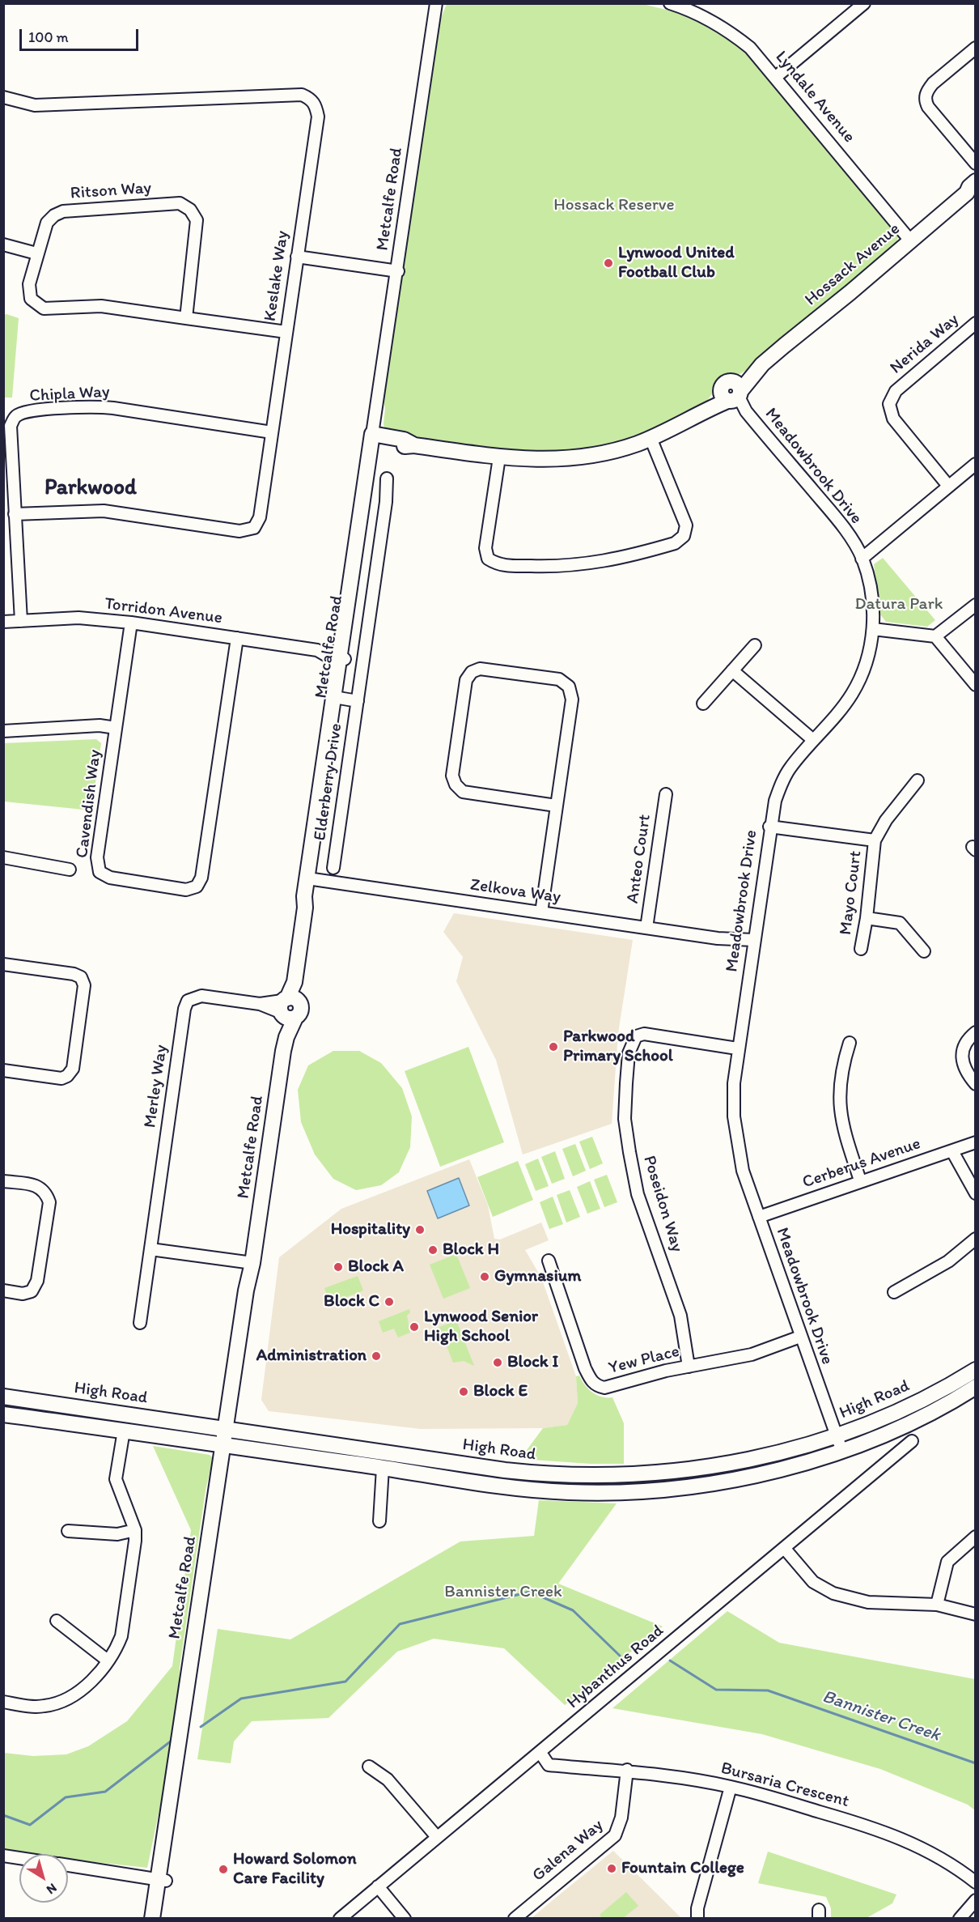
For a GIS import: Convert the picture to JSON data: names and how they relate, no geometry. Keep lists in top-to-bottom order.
{
  "streets": {
    "main road": ["Metcalfe Road", "Hossack Avenue", "High Road"],
    "street": [
      "Lyndale Avenue",
      "Ritson Way",
      "Keslake Way",
      "Nerida Way",
      "Chipla Way",
      "Meadowbrook Drive",
      "Torridon Avenue",
      "Elderberry Drive",
      "Cavendish Way",
      "Anteo Court",
      "Zelkova Way",
      "Mayo Court",
      "Merley Way",
      "Cerberus Avenue",
      "Poseidon Way",
      "Yew Place",
      "Hybanthus Road",
      "Bursaria Crescent",
      "Galena Way"
    ]
  },
  "crossings": [
    ["Lyndale Avenue", "Hossack Avenue"],
    ["Ritson Way", "Keslake Way"],
    ["Metcalfe Road", "Hossack Avenue"],
    ["Metcalfe Road", "Torridon Avenue"],
    ["Metcalfe Road", "Elderberry Drive"],
    ["Metcalfe Road", "Zelkova Way"],
    ["Metcalfe Road", "Merley Way"],
    ["Metcalfe Road", "High Road"],
    ["Hossack Avenue", "Meadowbrook Drive"],
    ["Keslake Way", "Chipla Way"],
    ["Chipla Way", "Torridon Avenue"],
    ["Meadowbrook Drive", "Zelkova Way"],
    ["Meadowbrook Drive", "Mayo Court"],
    ["Meadowbrook Drive", "Cerberus Avenue"],
    ["Meadowbrook Drive", "Poseidon Way"],
    ["Meadowbrook Drive", "Yew Place"],
    ["Meadowbrook Drive", "High Road"],
    ["Torridon Avenue", "Cavendish Way"],
    ["Anteo Court", "Zelkova Way"],
    ["Poseidon Way", "Yew Place"],
    ["Hybanthus Road", "Bursaria Crescent"],
    ["Bursaria Crescent", "Galena Way"]
  ],
  "districts": ["Parkwood"],
  "water": ["Bannister Creek"],
  "parks": ["Hossack Reserve", "Datura Park", "Bannister Creek"],
  "places": [
    "Lynwood United Football Club",
    "Parkwood Primary School",
    "Hospitality",
    "Block H",
    "Block A",
    "Gymnasium",
    "Block C",
    "Lynwood Senior High School",
    "Administration",
    "Block I",
    "Block E",
    "Fountain College",
    "Howard Solomon Care Facility"
  ],
  "scale_bar": "100 m",
  "north": "bottom right"
}
